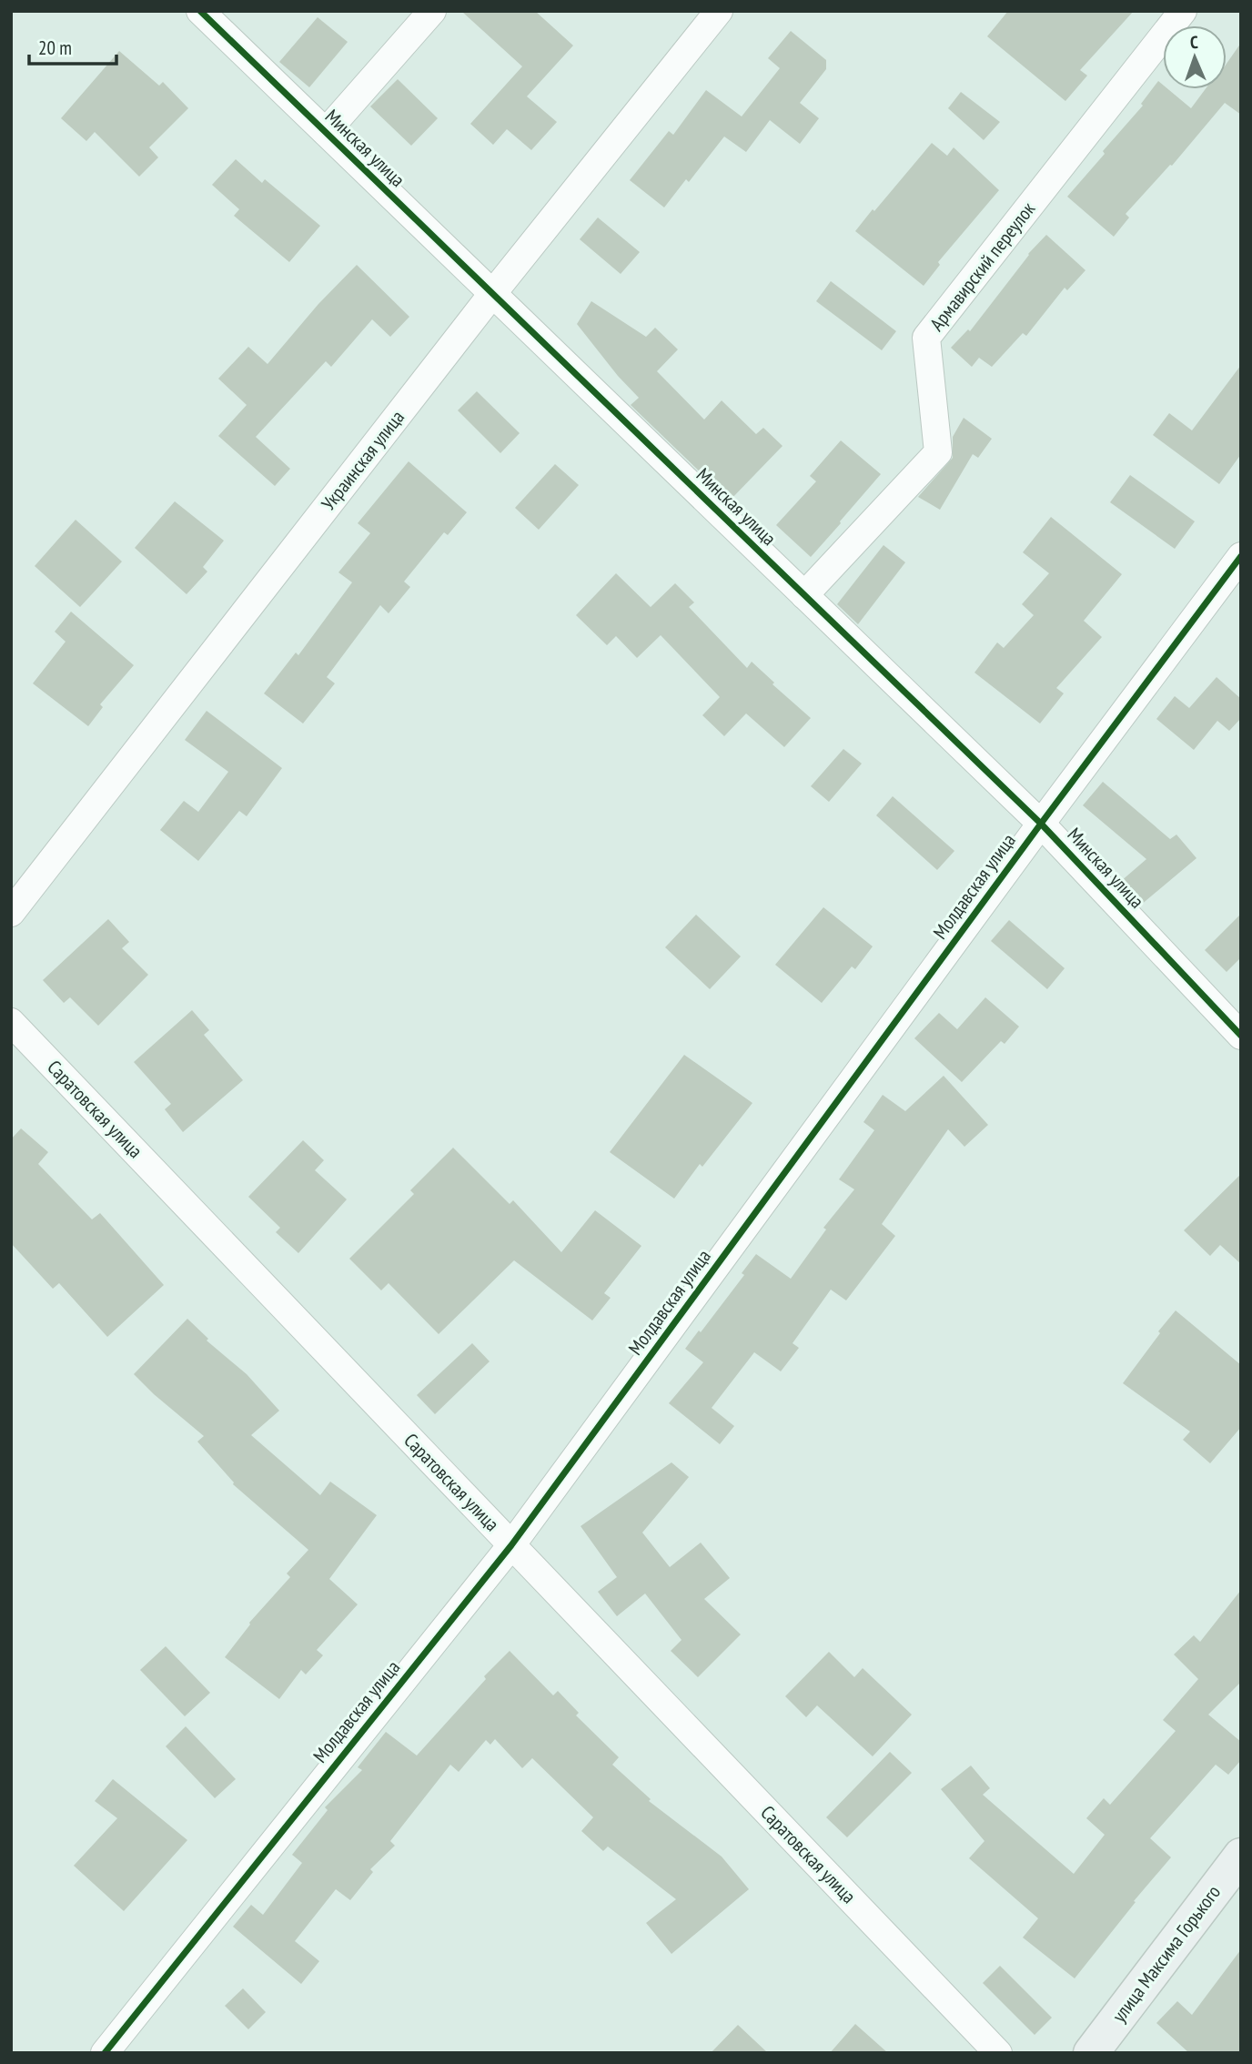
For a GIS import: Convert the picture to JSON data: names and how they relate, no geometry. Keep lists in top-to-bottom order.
{
  "streets": {
    "main road": ["улица Максима Горького"],
    "street": [
      "Минская улица",
      "Армавирский переулок",
      "Украинская улица",
      "Молдавская улица",
      "Саратовская улица"
    ]
  },
  "crossings": [
    ["Минская улица", "Армавирский переулок"],
    ["Минская улица", "Украинская улица"],
    ["Минская улица", "Молдавская улица"],
    ["Молдавская улица", "Саратовская улица"]
  ],
  "scale_bar": "20 m",
  "north": "top"
}
